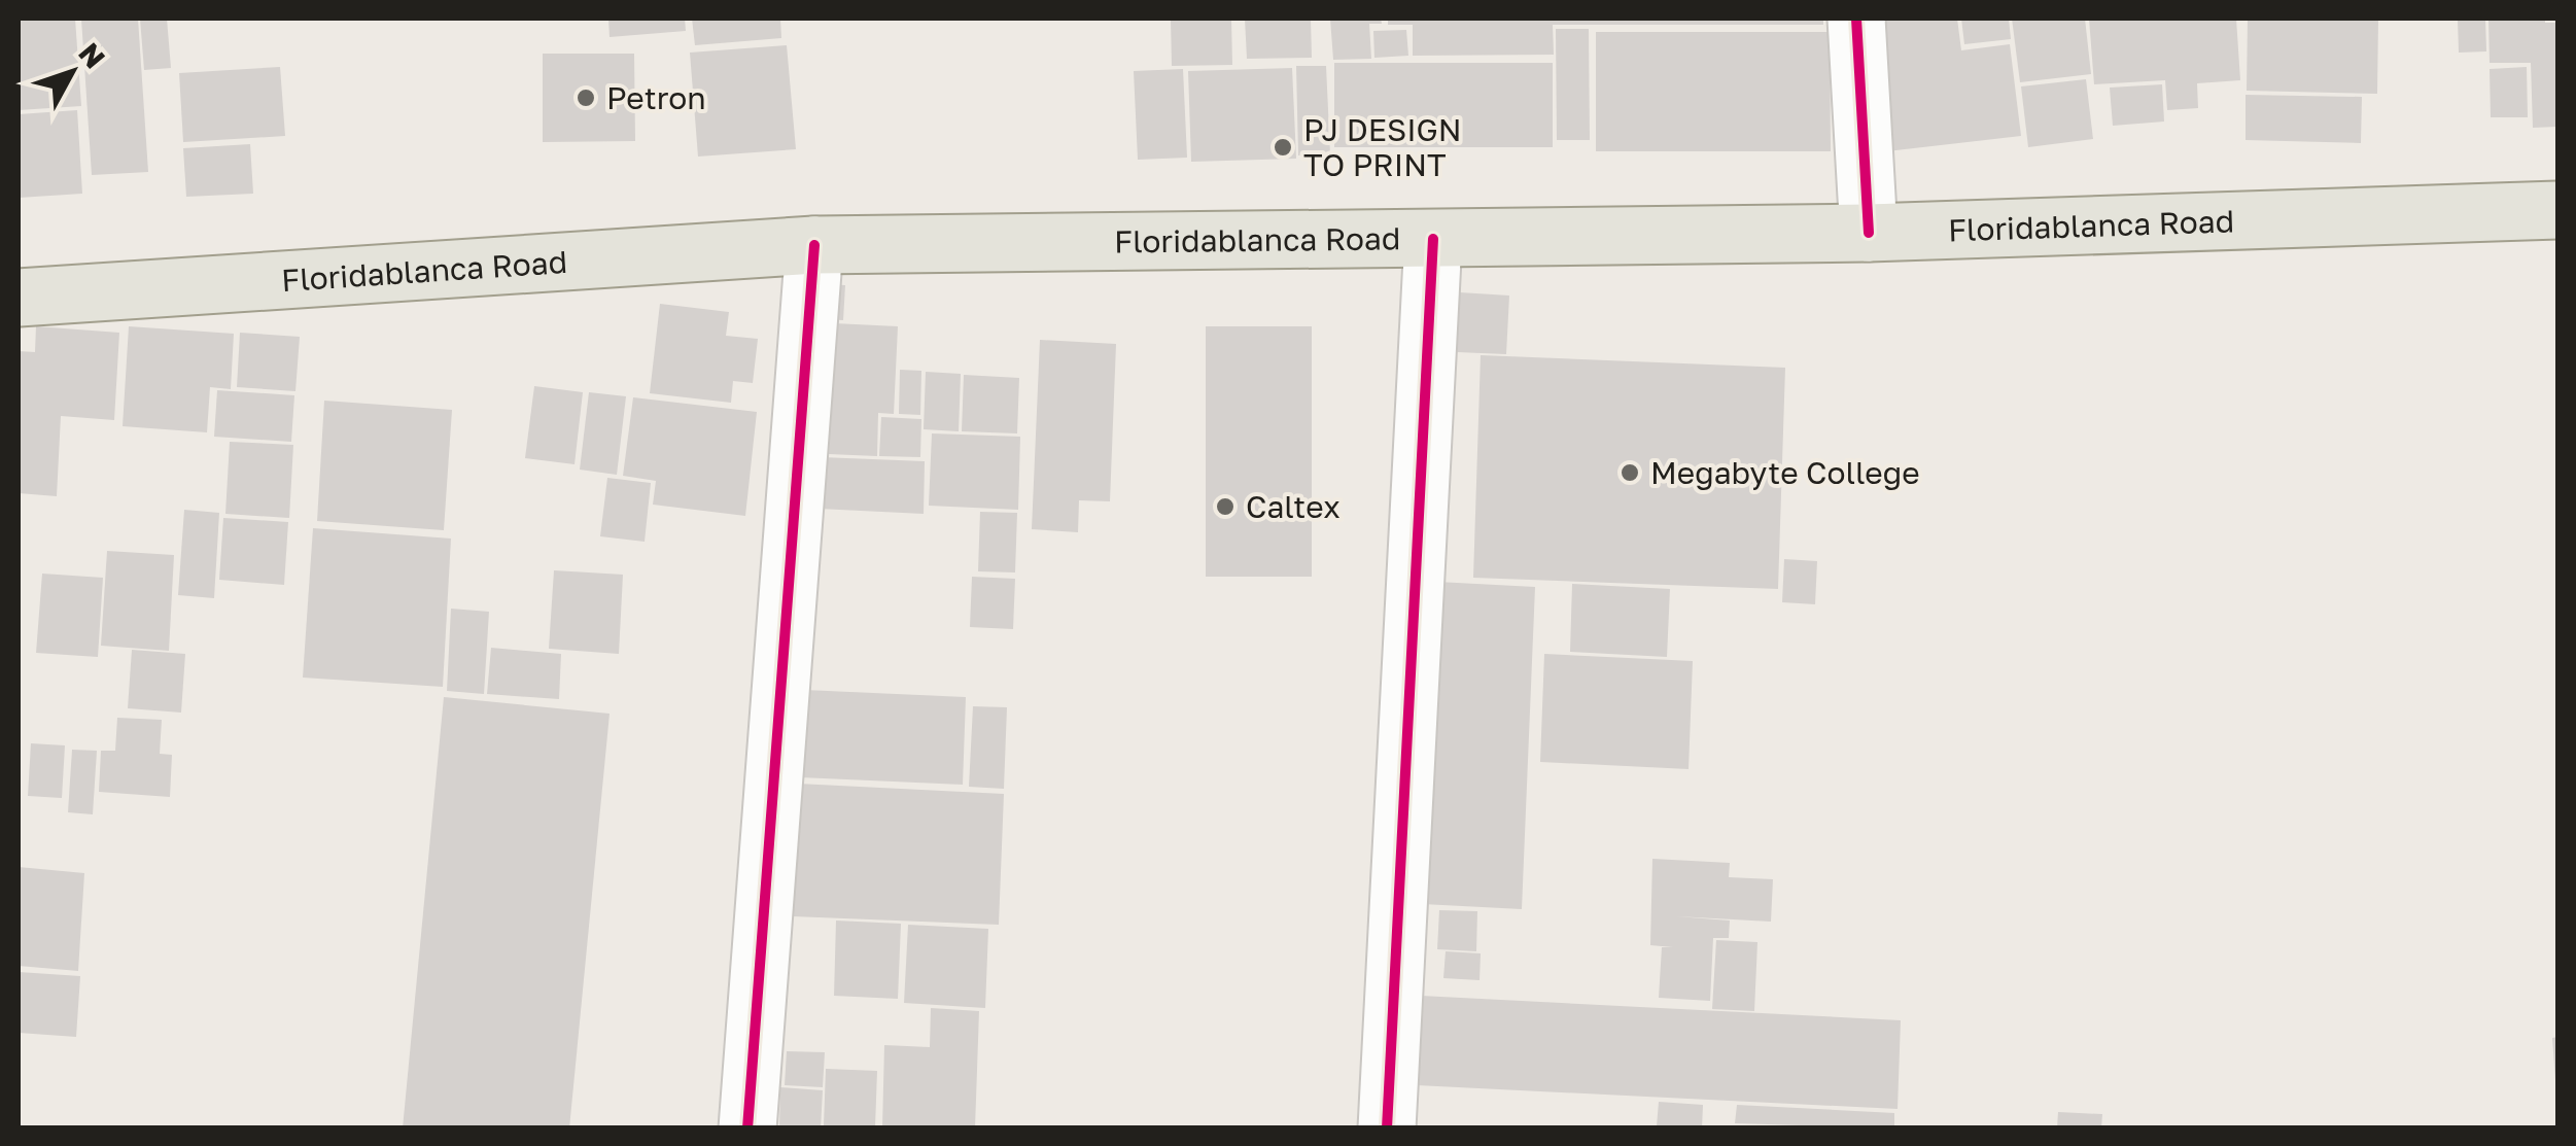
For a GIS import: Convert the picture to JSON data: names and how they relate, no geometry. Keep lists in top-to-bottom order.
{
  "streets": {
    "main road": ["Floridablanca Road"]
  },
  "places": [
    "Petron",
    "PJ DESIGN TO PRINT",
    "Megabyte College",
    "Caltex"
  ],
  "north": "top right"
}
